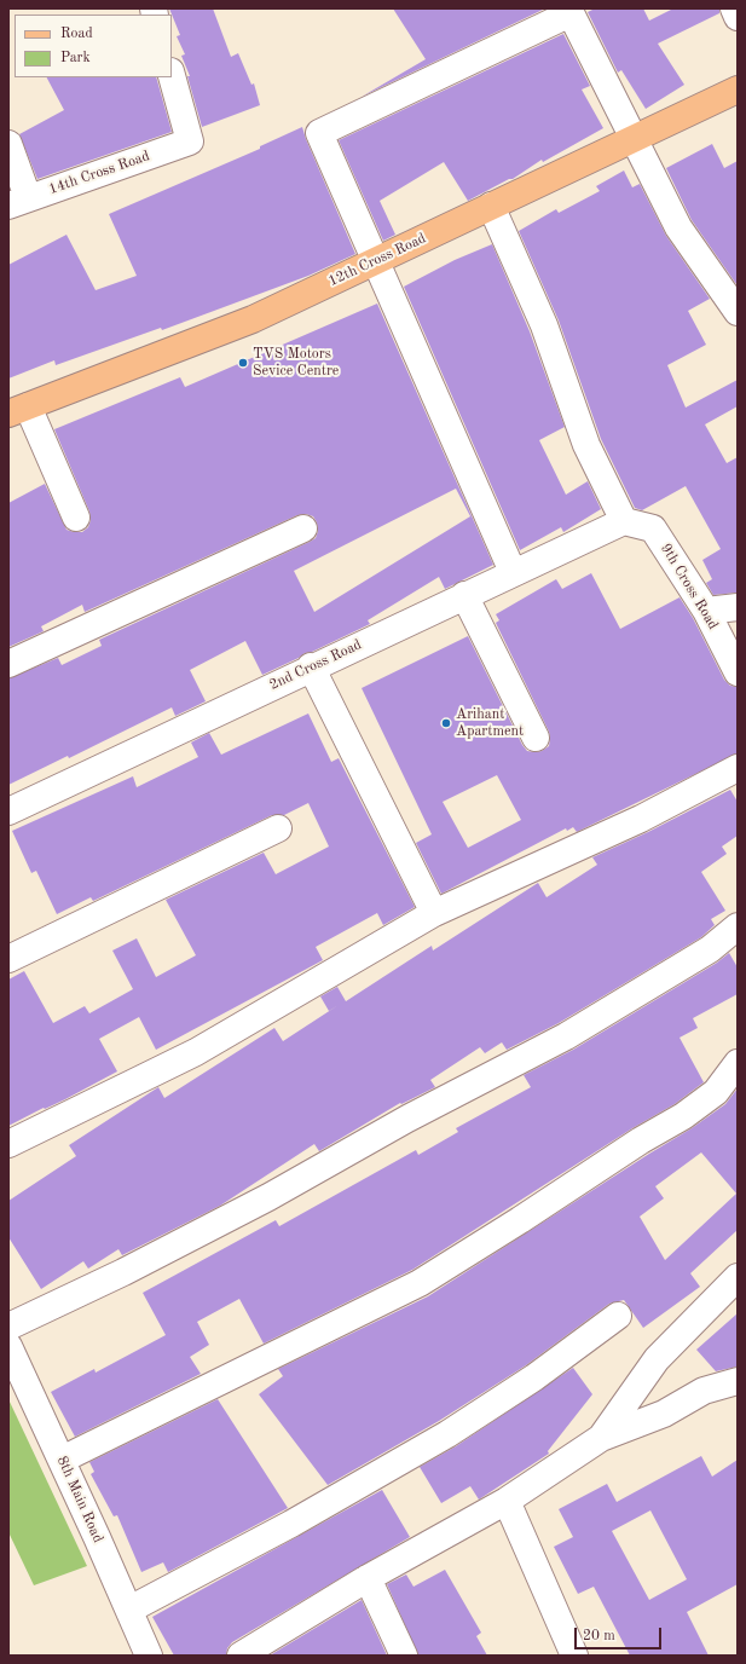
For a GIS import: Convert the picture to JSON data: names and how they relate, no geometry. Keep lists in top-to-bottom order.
{
  "streets": {
    "main road": ["12th Cross Road"],
    "street": [
      "14th Cross Road",
      "9th Cross Road",
      "2nd Cross Road",
      "8th Main Road"
    ]
  },
  "crossings": [
    ["9th Cross Road", "2nd Cross Road"]
  ],
  "places": ["TVS Motors Sevice Centre", "Arihant Apartment"],
  "legend": ["Road", "Park"],
  "scale_bar": "20 m"
}
